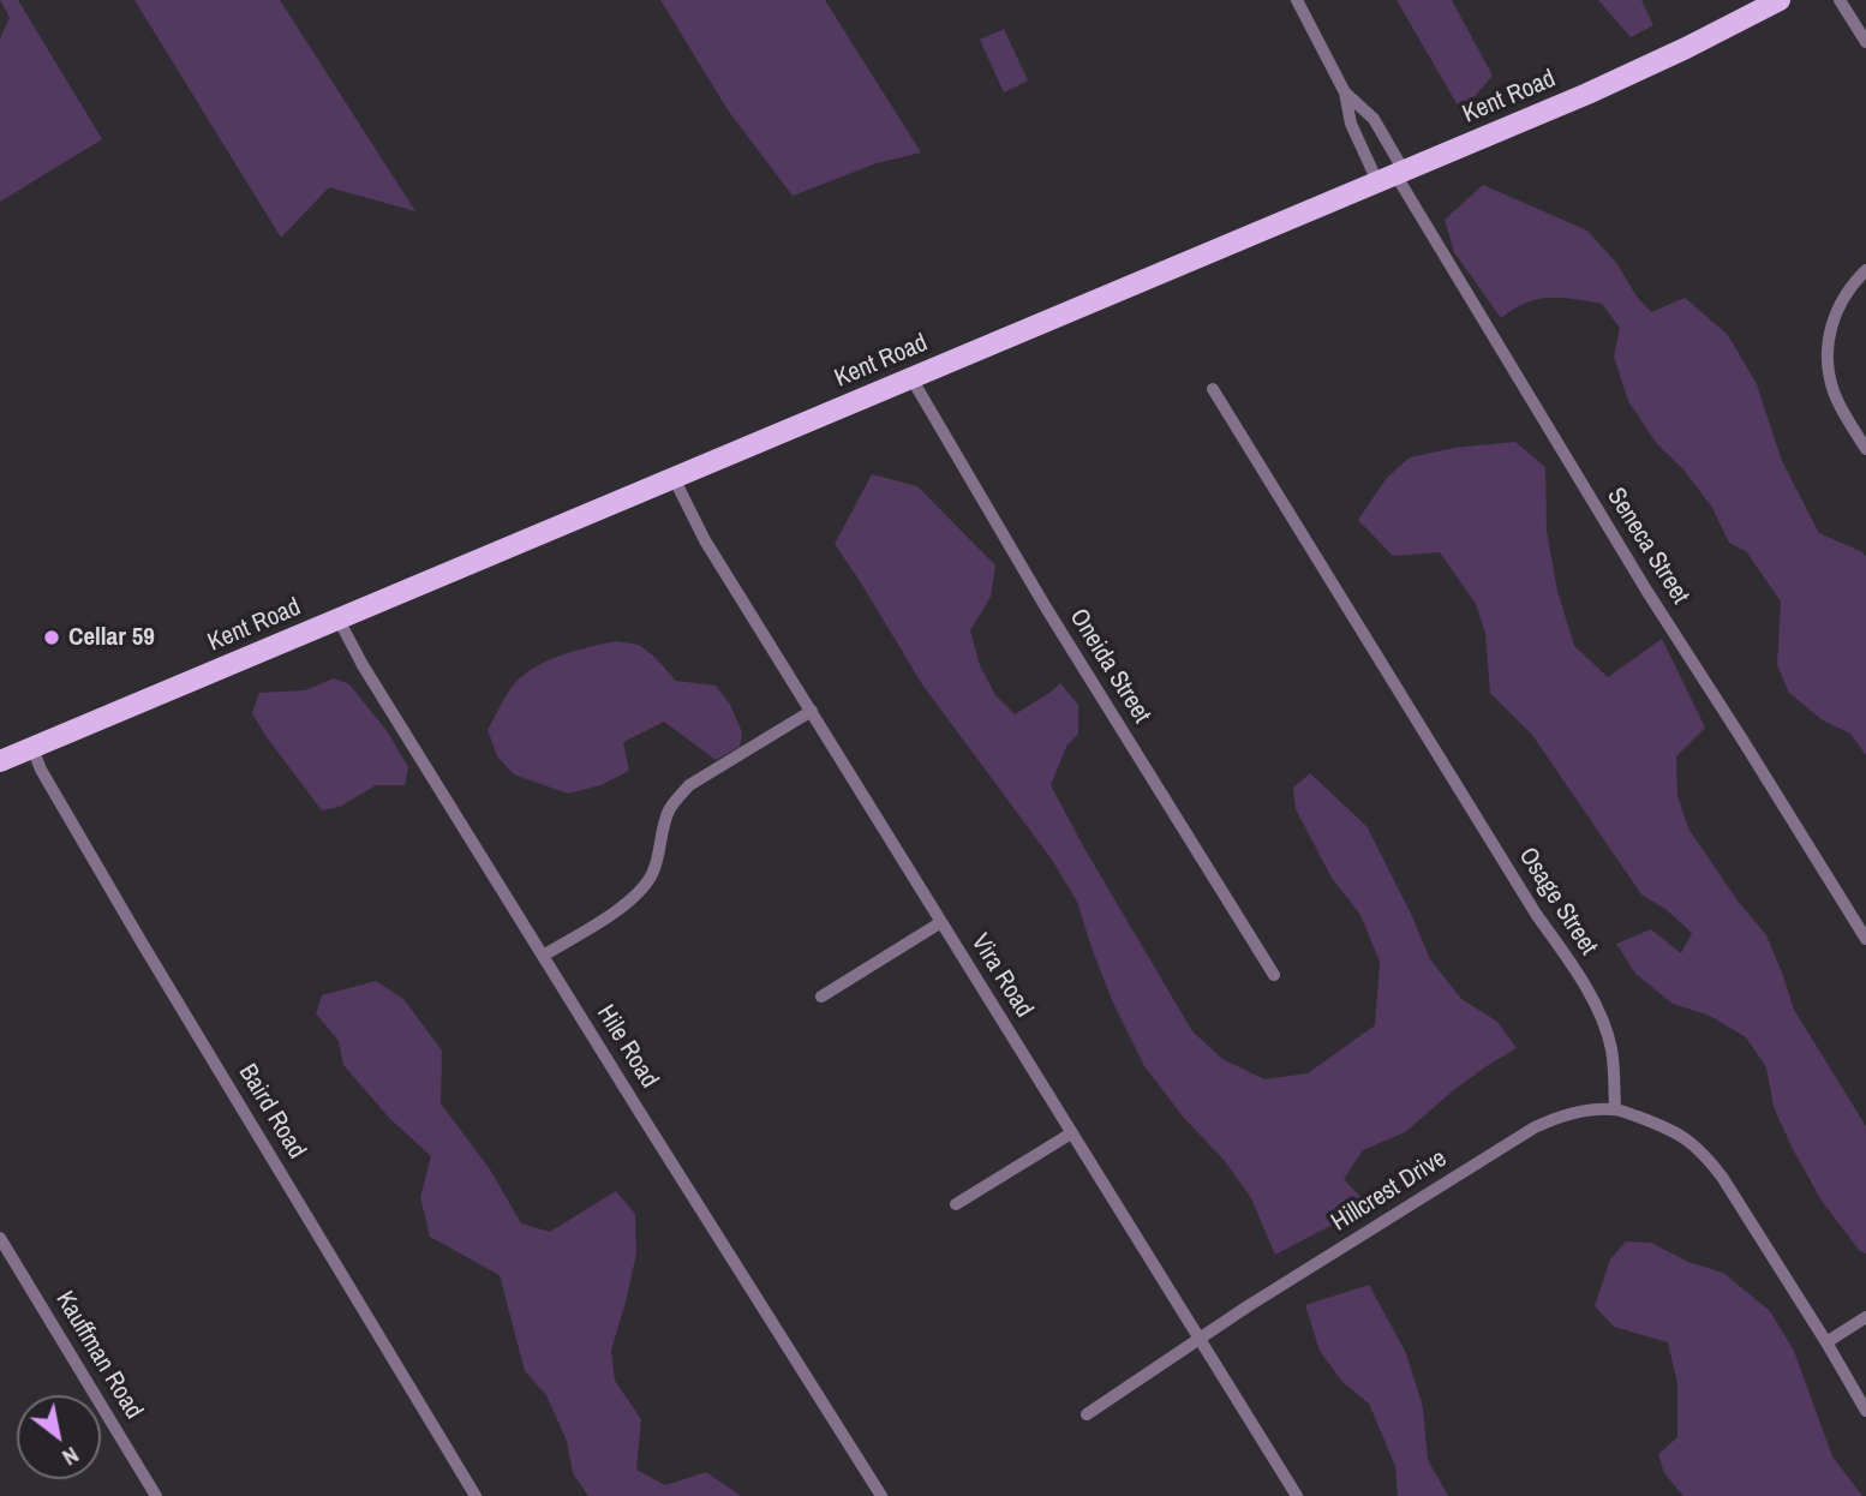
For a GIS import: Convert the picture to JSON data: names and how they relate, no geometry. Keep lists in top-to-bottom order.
{
  "streets": {
    "main road": ["Kent Road"],
    "street": [
      "Seneca Street",
      "Oneida Street",
      "Osage Street",
      "Vira Road",
      "Hile Road",
      "Baird Road",
      "Hillcrest Drive",
      "Kauffman Road"
    ]
  },
  "crossings": [
    ["Kent Road", "Seneca Street"],
    ["Kent Road", "Oneida Street"],
    ["Kent Road", "Vira Road"],
    ["Kent Road", "Hile Road"],
    ["Kent Road", "Baird Road"],
    ["Osage Street", "Hillcrest Drive"],
    ["Vira Road", "Hillcrest Drive"]
  ],
  "places": ["Cellar 59"],
  "north": "bottom right"
}
